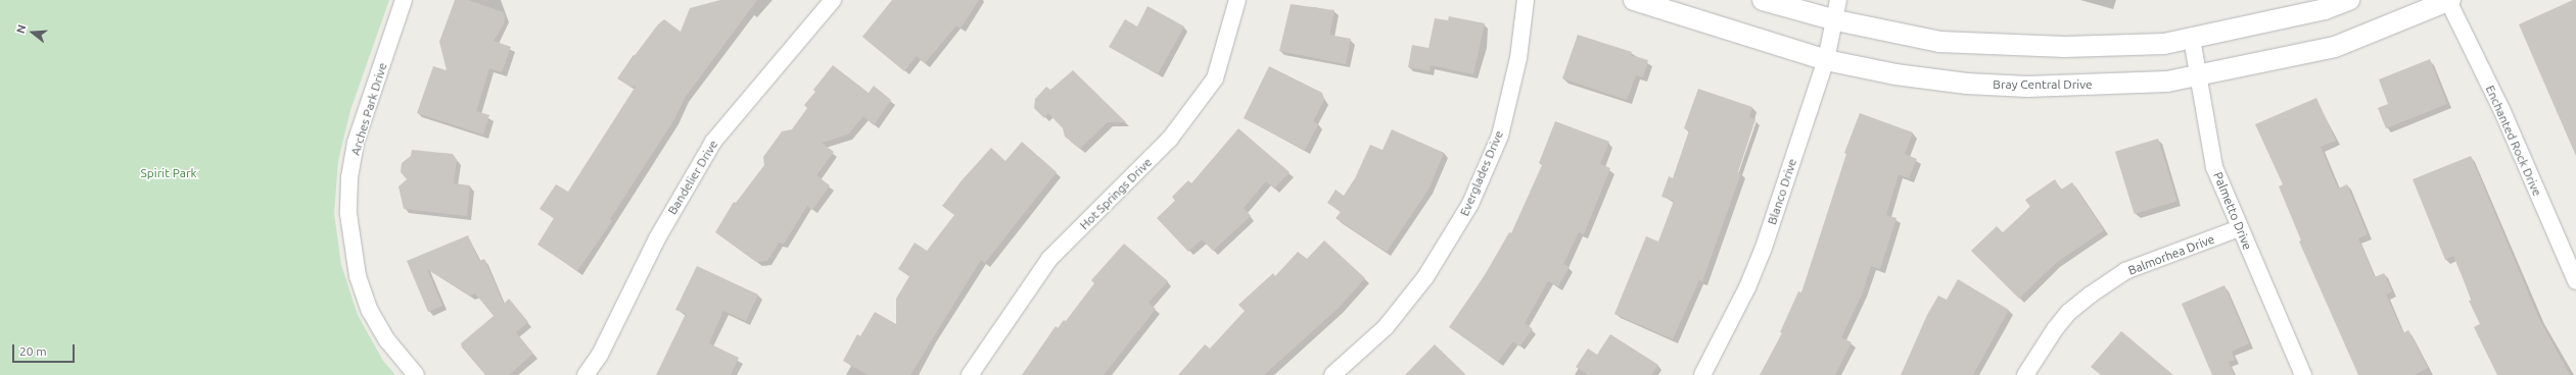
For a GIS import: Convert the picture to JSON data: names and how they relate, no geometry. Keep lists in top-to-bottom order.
{
  "streets": {
    "street": [
      "Bray Central Drive",
      "Arches Park Drive",
      "Enchanted Rock Drive",
      "Everglades Drive",
      "Bandelier Drive",
      "Blanco Drive",
      "Hot Springs Drive",
      "Palmetto Drive",
      "Balmorhea Drive"
    ]
  },
  "crossings": [
    ["Bray Central Drive", "Enchanted Rock Drive"],
    ["Bray Central Drive", "Blanco Drive"],
    ["Bray Central Drive", "Palmetto Drive"],
    ["Palmetto Drive", "Balmorhea Drive"]
  ],
  "parks": ["Spirit Park"],
  "scale_bar": "20 m",
  "north": "left"
}
